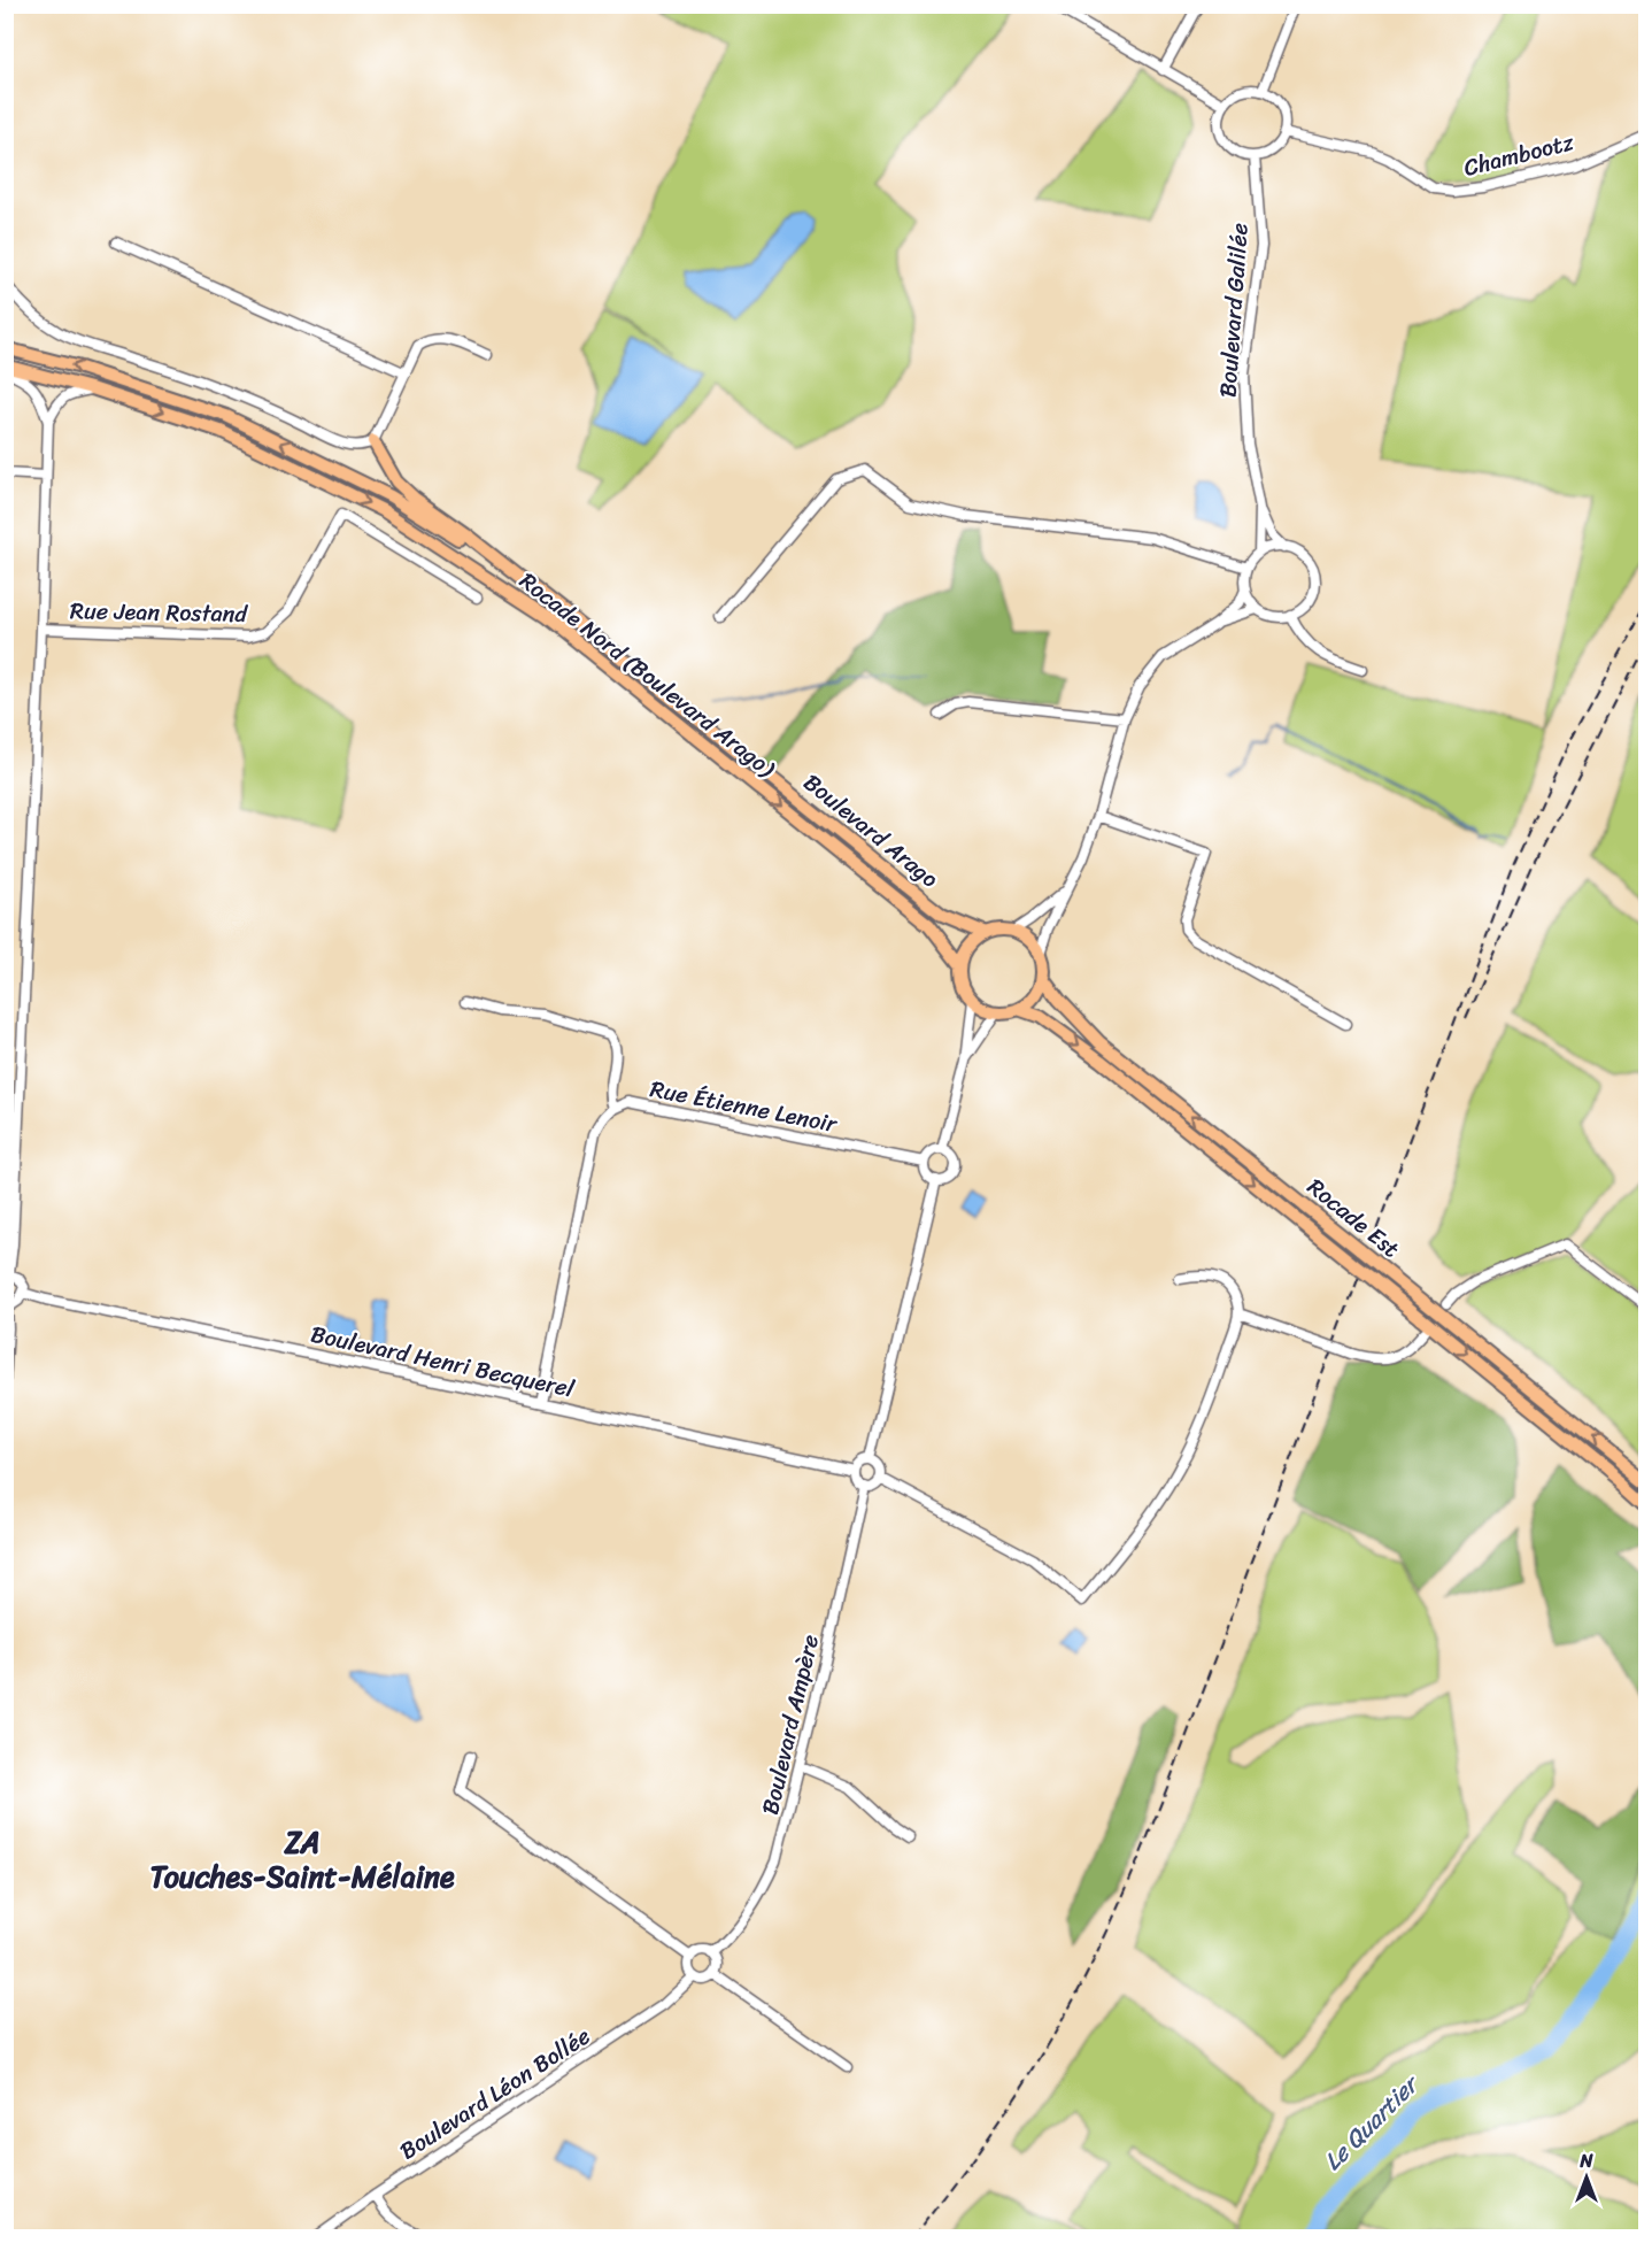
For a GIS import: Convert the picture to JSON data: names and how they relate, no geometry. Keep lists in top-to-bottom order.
{
  "streets": {
    "main road": ["Rocade Nord (Boulevard Arago)", "Boulevard Arago", "Rocade Est"],
    "street": [
      "Chambootz",
      "Boulevard Galilée",
      "Rue Jean Rostand",
      "Rue Étienne Lenoir",
      "Boulevard Henri Becquerel",
      "Boulevard Ampère",
      "Boulevard Léon Bollée"
    ]
  },
  "crossings": [
    ["Chambootz", "Boulevard Galilée"],
    ["Rocade Nord (Boulevard Arago)", "Boulevard Arago"],
    ["Rocade Nord (Boulevard Arago)", "Rocade Est"],
    ["Boulevard Arago", "Rocade Est"],
    ["Boulevard Henri Becquerel", "Boulevard Ampère"],
    ["Boulevard Ampère", "Boulevard Léon Bollée"]
  ],
  "districts": ["ZA Touches-Saint-Mélaine"],
  "water": ["Le Quartier"],
  "north": "top"
}
